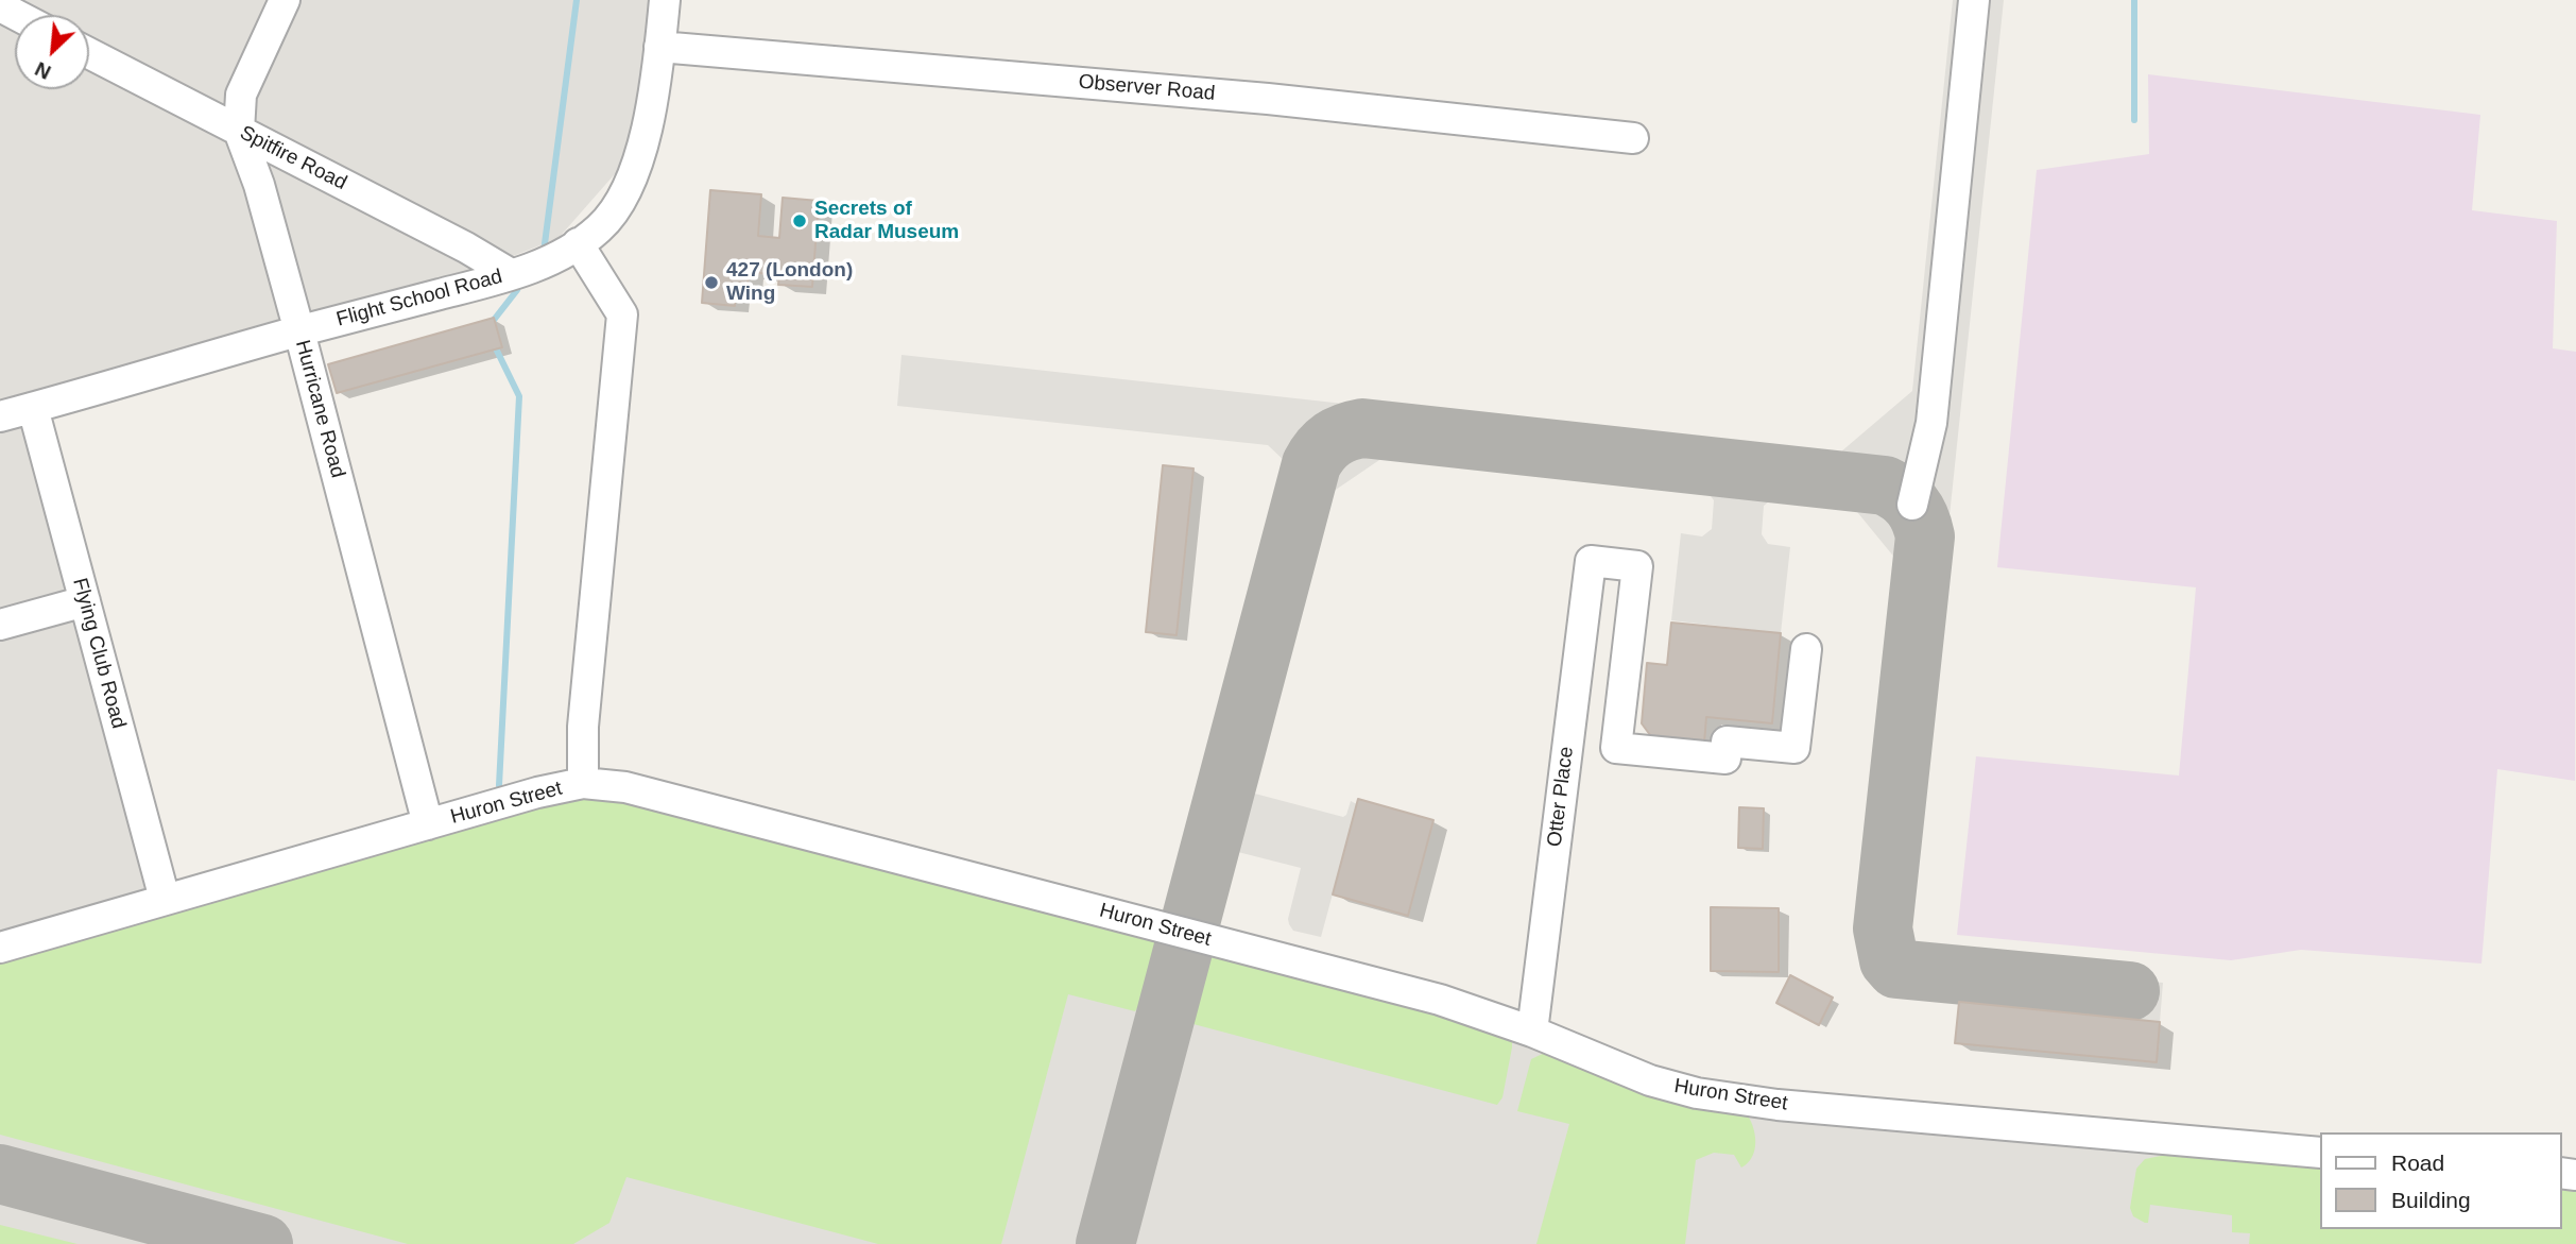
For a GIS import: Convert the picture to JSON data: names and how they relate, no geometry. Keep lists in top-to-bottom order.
{
  "streets": {
    "street": [
      "Observer Road",
      "Spitfire Road",
      "Flight School Road",
      "Hurricane Road",
      "Flying Club Road",
      "Otter Place",
      "Huron Street"
    ]
  },
  "crossings": [
    ["Observer Road", "Flight School Road"],
    ["Spitfire Road", "Flight School Road"],
    ["Spitfire Road", "Hurricane Road"],
    ["Flight School Road", "Hurricane Road"],
    ["Flight School Road", "Flying Club Road"],
    ["Hurricane Road", "Huron Street"],
    ["Flying Club Road", "Huron Street"],
    ["Otter Place", "Huron Street"]
  ],
  "places": ["Secrets of Radar Museum", "427 (London) Wing"],
  "legend": ["Road", "Building"],
  "north": "bottom left"
}
